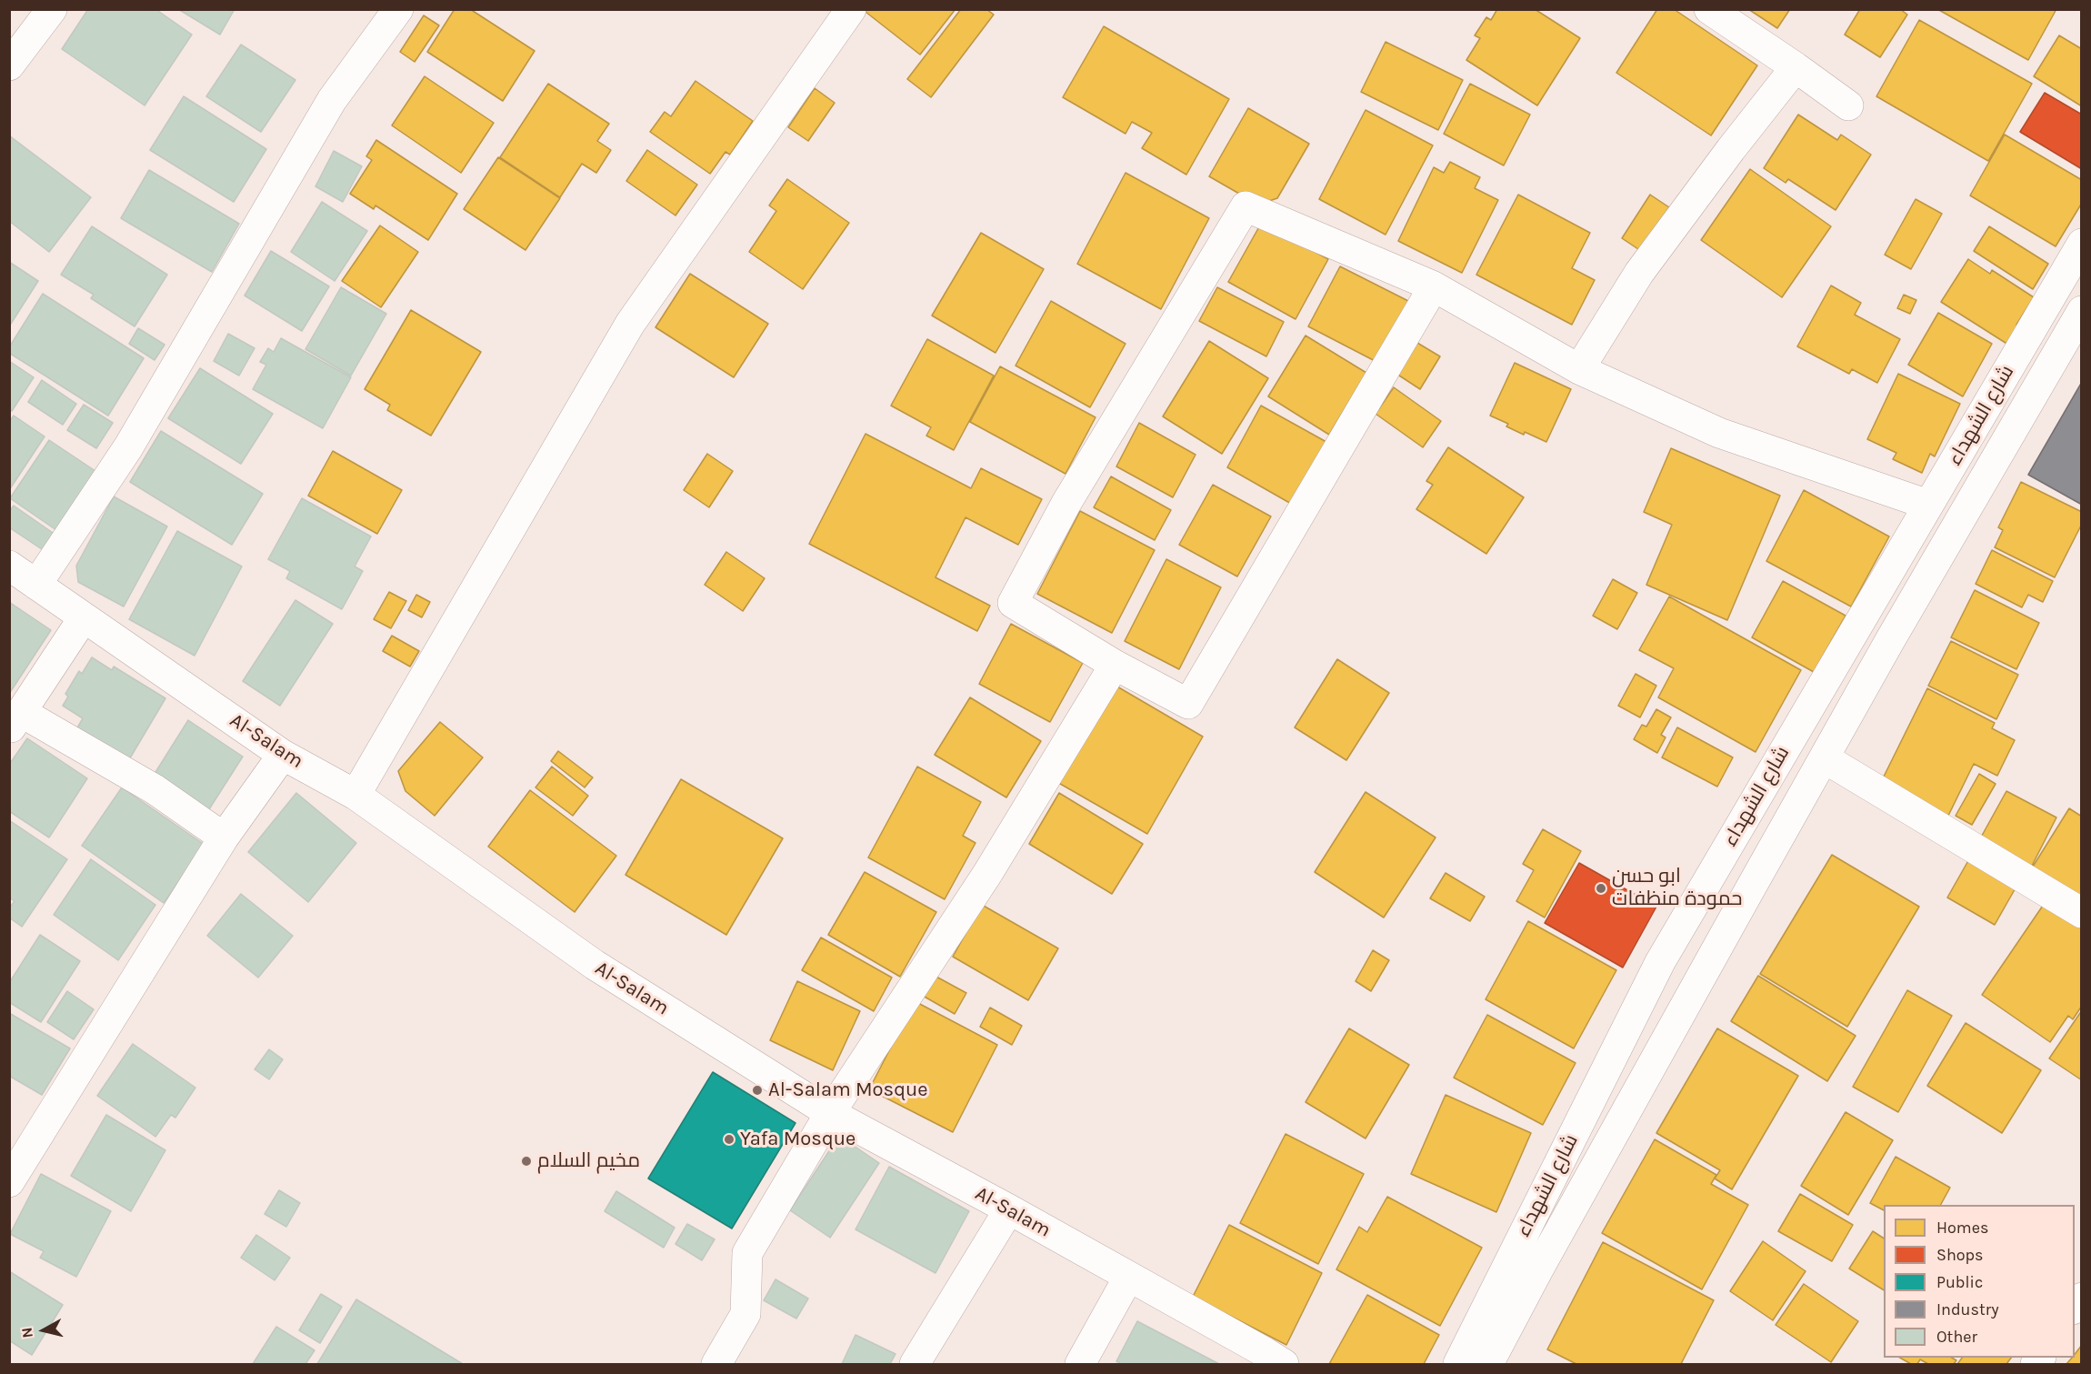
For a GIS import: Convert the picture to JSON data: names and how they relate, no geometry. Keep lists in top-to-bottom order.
{
  "streets": {
    "street": ["شارع الشهداء", "Al-Salam"]
  },
  "places": [
    "ابو حسن حمودة منظفات",
    "Al-Salam Mosque",
    "Yafa Mosque",
    "مخيم السلام"
  ],
  "legend": [
    "Homes",
    "Shops",
    "Public",
    "Industry",
    "Other"
  ],
  "north": "left"
}
